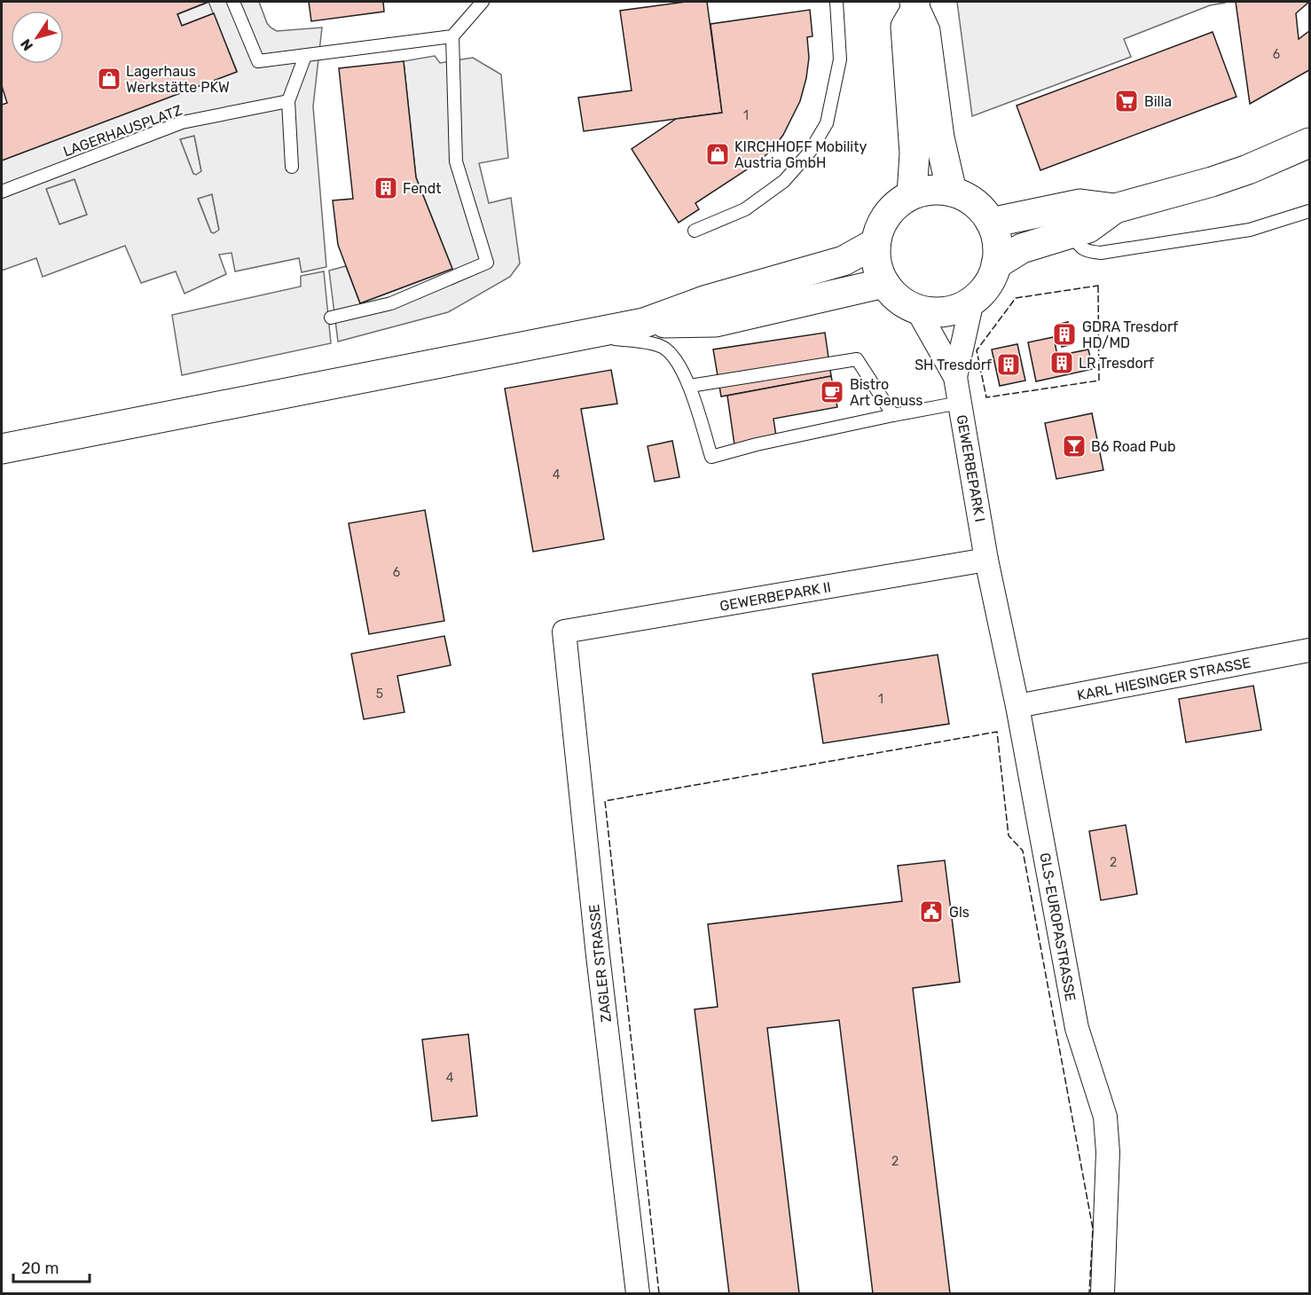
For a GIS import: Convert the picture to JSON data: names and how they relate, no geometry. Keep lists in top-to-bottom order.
{
  "streets": {
    "street": [
      "GEWERBEPARK I",
      "GEWERBEPARK II",
      "KARL HIESINGER STRASSE",
      "GLS-EUROPASTRASSE",
      "ZAGLER STRASSE"
    ],
    "lane": ["LAGERHAUSPLATZ"]
  },
  "crossings": [
    ["GEWERBEPARK I", "GEWERBEPARK II"],
    ["GEWERBEPARK I", "GLS-EUROPASTRASSE"],
    ["GEWERBEPARK II", "GLS-EUROPASTRASSE"],
    ["GEWERBEPARK II", "ZAGLER STRASSE"],
    ["KARL HIESINGER STRASSE", "GLS-EUROPASTRASSE"]
  ],
  "places": {
    "shop": ["Lagerhaus Werkstätte PKW", "KIRCHHOFF Mobility Austria GmbH"],
    "supermarket": ["Billa"],
    "building": [
      "Fendt",
      "GDRA Tresdorf HD/MD",
      "LR Tresdorf",
      "SH Tresdorf"
    ],
    "cafe": ["Bistro Art Genuss"],
    "bar": ["B6 Road Pub"],
    "public building": ["Gls"]
  },
  "house_numbers": [
    "6",
    "1",
    "4",
    "6",
    "5",
    "1",
    "2",
    "4",
    "2"
  ],
  "scale_bar": "20 m",
  "north": "bottom left"
}
